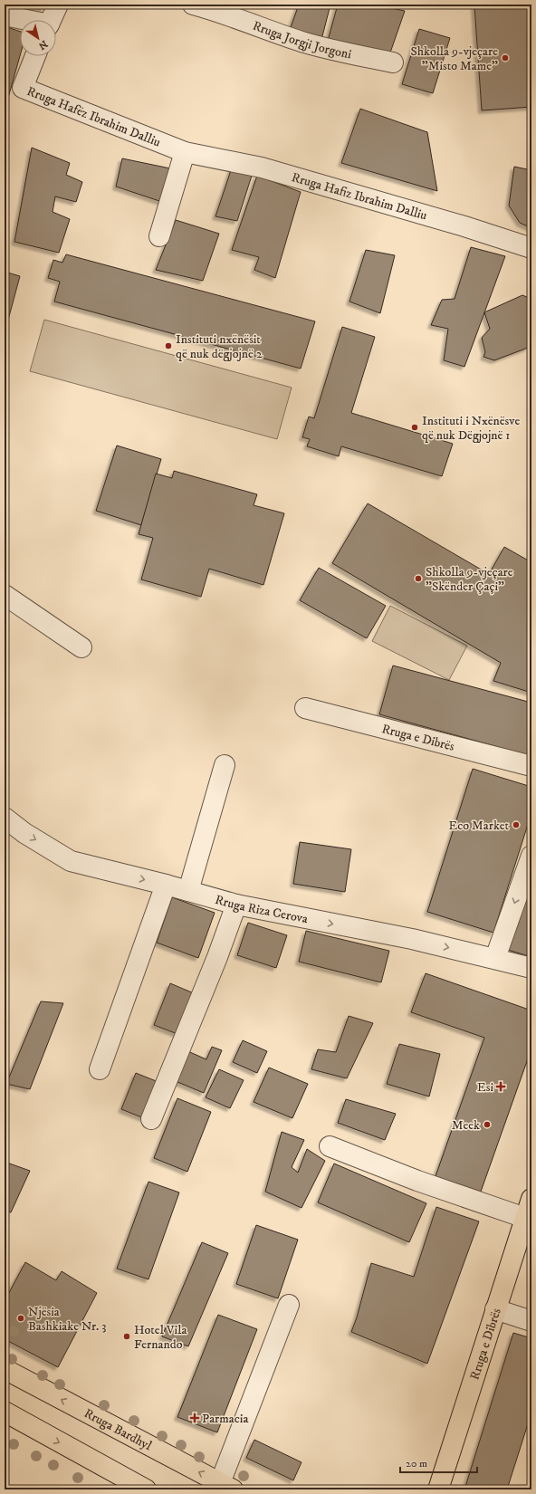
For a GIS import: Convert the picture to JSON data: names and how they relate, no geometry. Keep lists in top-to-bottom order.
{
  "streets": {
    "main road": ["Rruga e Dibrës", "Rruga Bardhyl"],
    "street": [
      "Rruga Jorgji Jorgoni",
      "Rruga Hafëz Ibrahim Dalliu",
      "Rruga Hafiz Ibrahim Dalliu",
      "Rruga Riza Cerova"
    ]
  },
  "crossings": [
    ["Rruga Hafëz Ibrahim Dalliu", "Rruga Hafiz Ibrahim Dalliu"]
  ],
  "one_way": ["Rruga Riza Cerova"],
  "places": {
    "other": [
      "Shkolla 9-vjeçare \"Misto Mame\"",
      "Instituti nxënësit që nuk dëgjojnë 2",
      "Instituti i Nxënësve që nuk Dëgjojnë 1",
      "Shkolla 9-vjeçare \"Skënder Çaçi\"",
      "Eco Market",
      "Meek",
      "Njësia Bashkiake Nr. 3",
      "Hotel Vila Fernando"
    ],
    "health": ["Esi", "Parmacia"]
  },
  "scale_bar": "20 m",
  "north": "bottom right"
}
